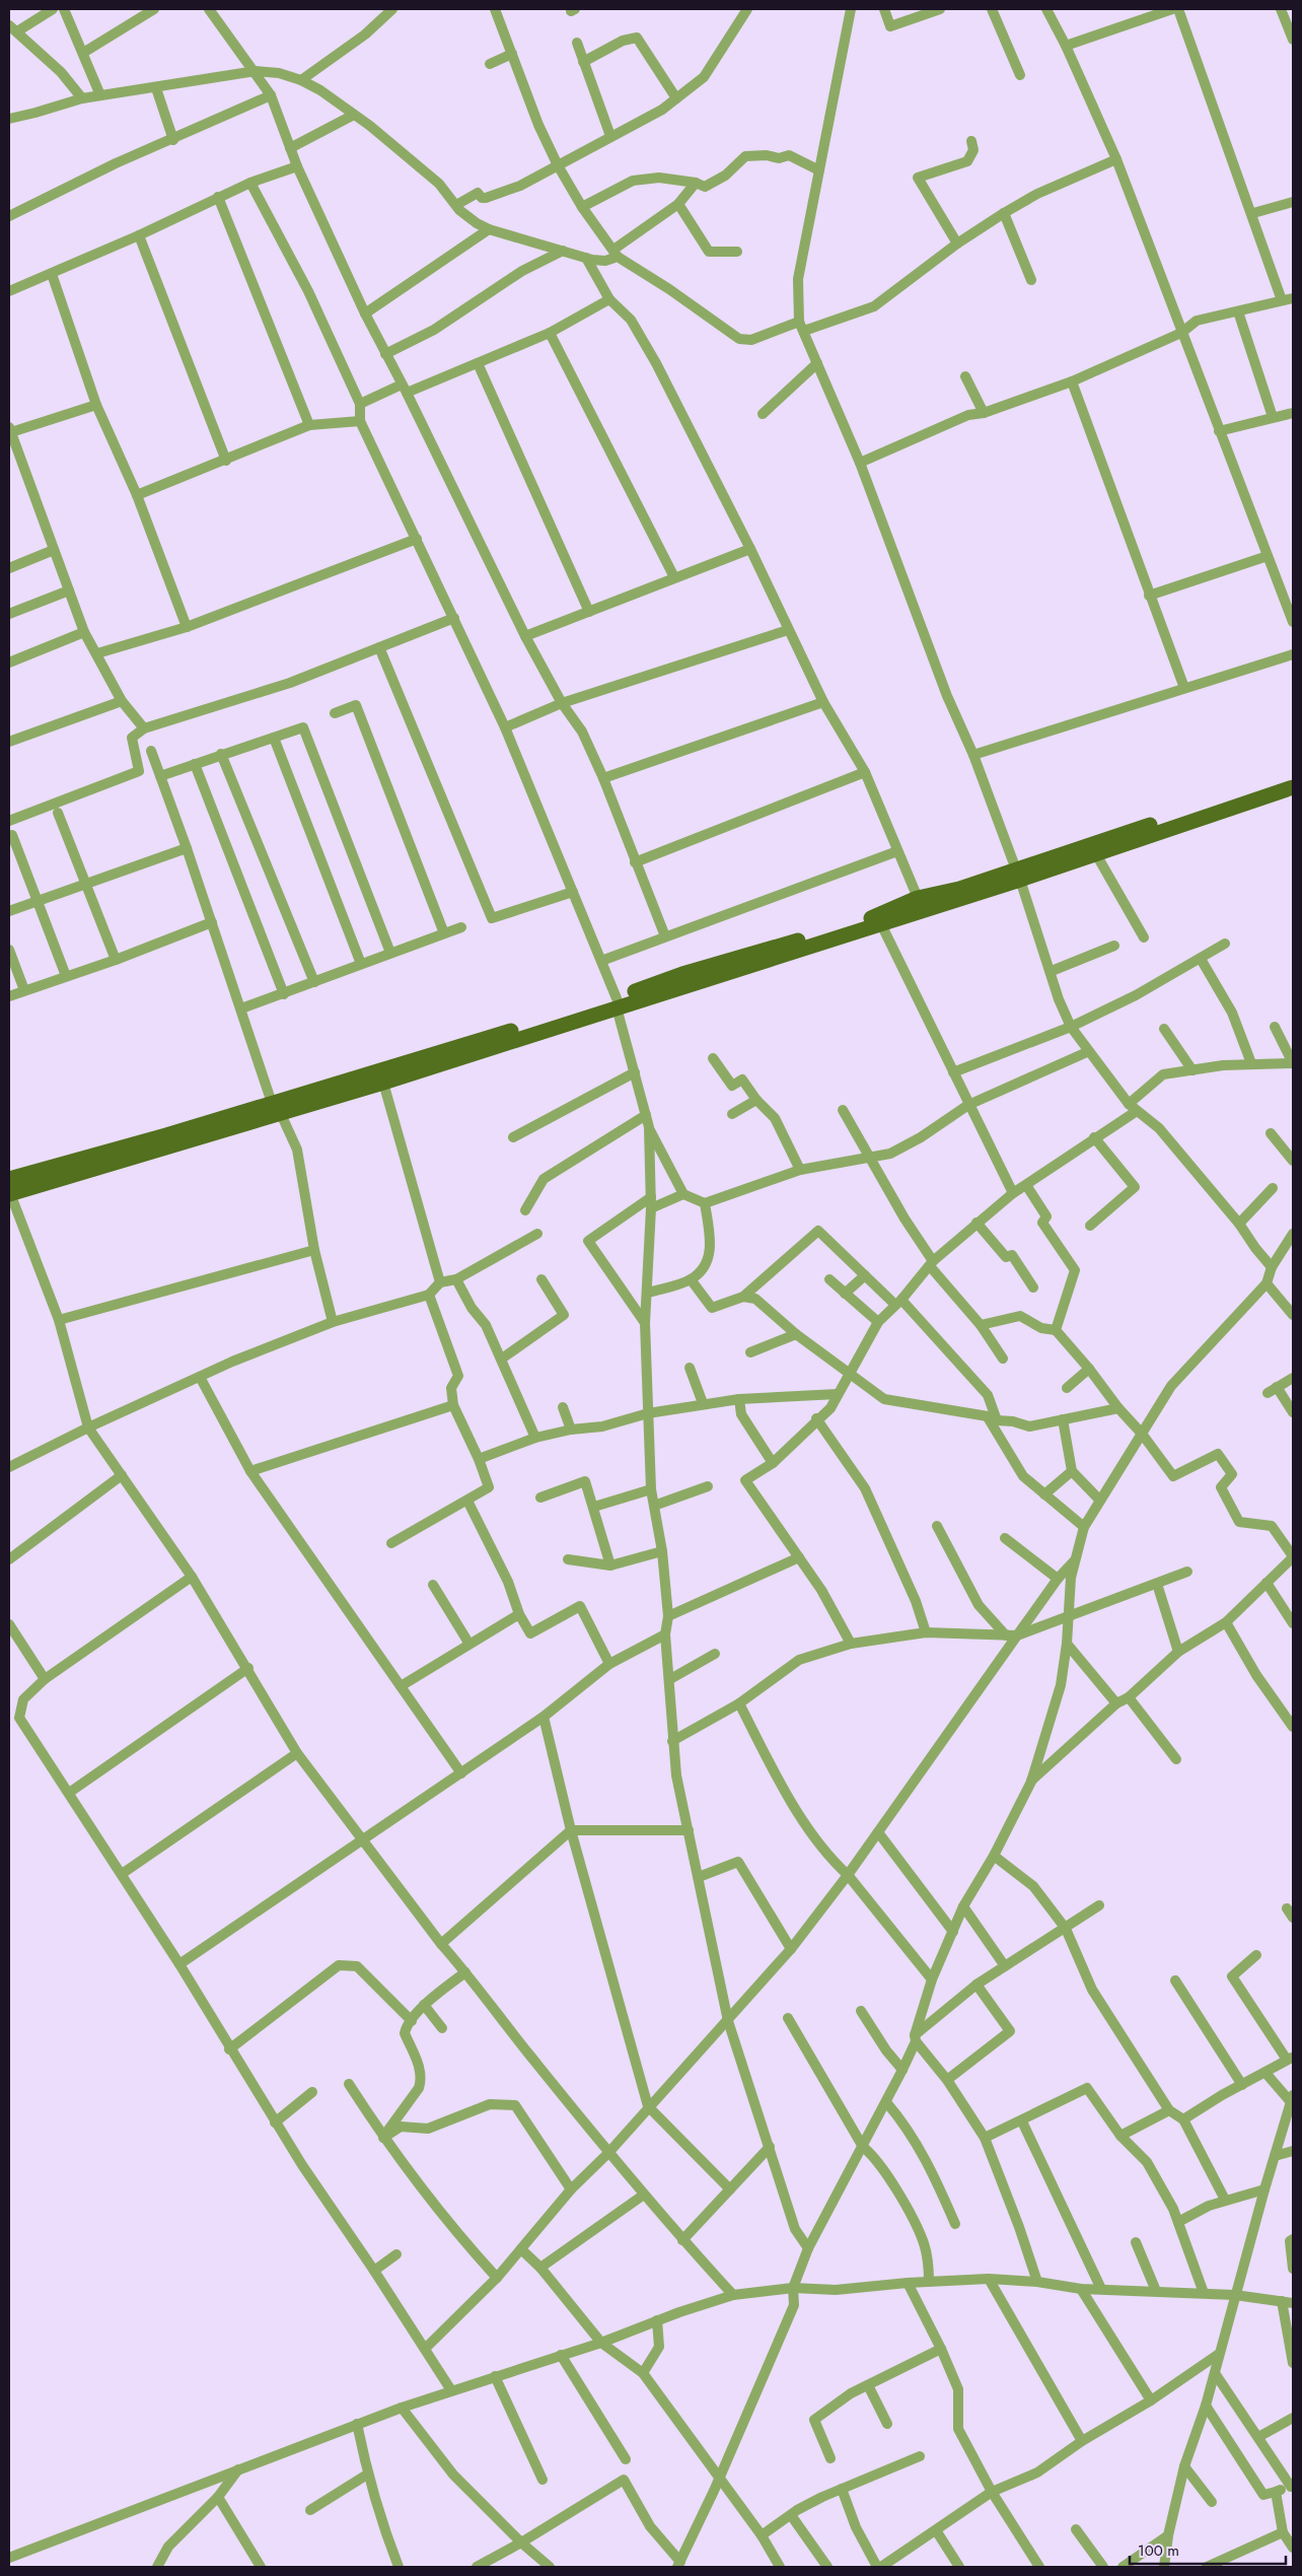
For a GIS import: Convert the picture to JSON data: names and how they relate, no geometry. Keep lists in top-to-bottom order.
{
  "scale_bar": "100 m"
}
